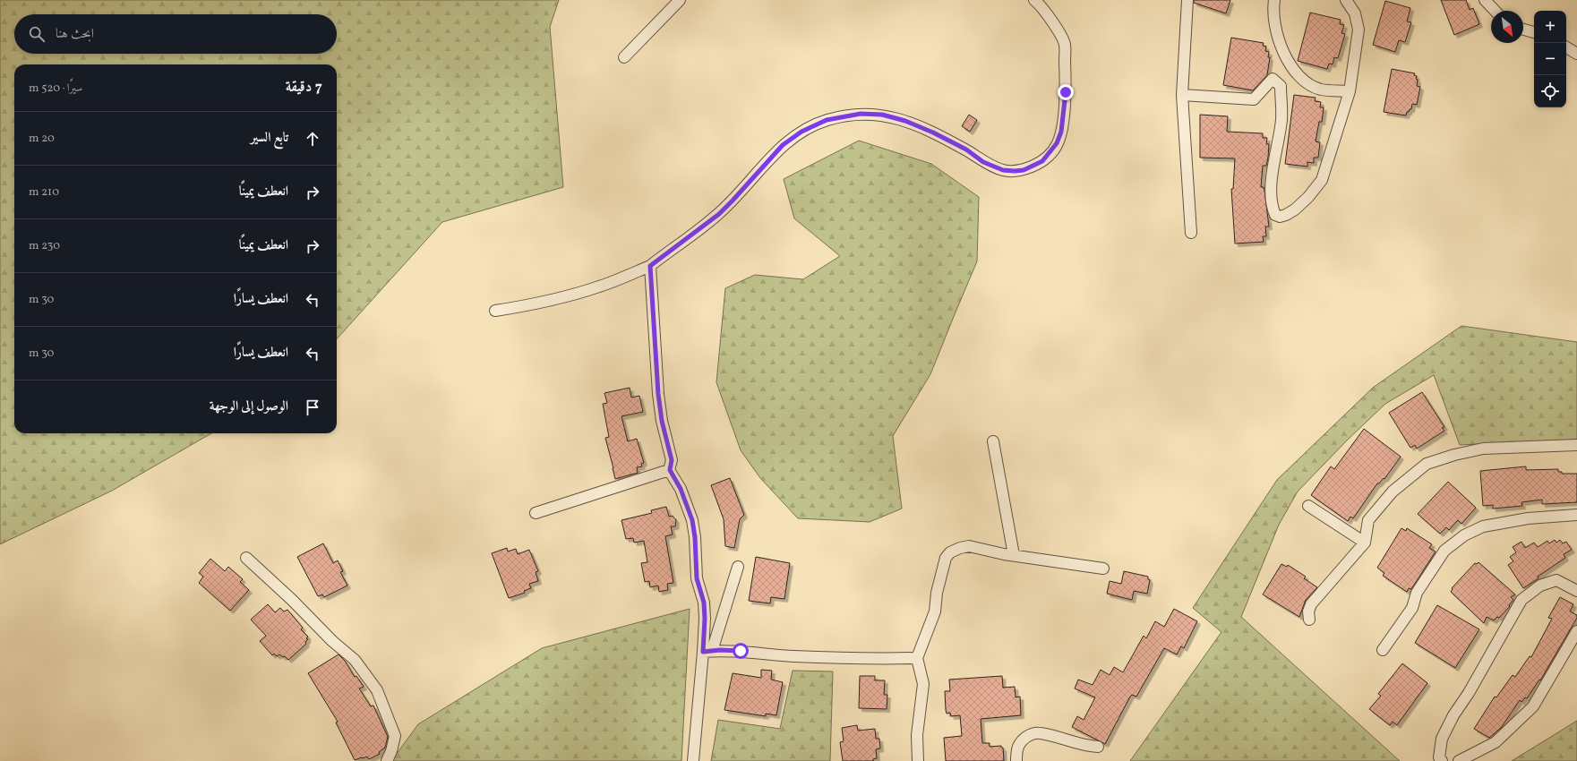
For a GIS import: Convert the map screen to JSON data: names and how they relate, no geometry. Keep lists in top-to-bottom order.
{
  "north": "bottom right",
  "page": {
    "map_buttons": ["+", "−"],
    "search": "ابحث هنا",
    "heading": ["7 دقيقة", "سيرًا · 520 m"],
    "list": [
      ["تابع السير", "20 m"],
      ["انعطف يمينًا", "210 m"],
      ["انعطف يمينًا", "230 m"],
      ["انعطف يسارًا", "30 m"],
      ["انعطف يسارًا", "30 m"],
      "الوصول إلى الوجهة"
    ]
  }
}
